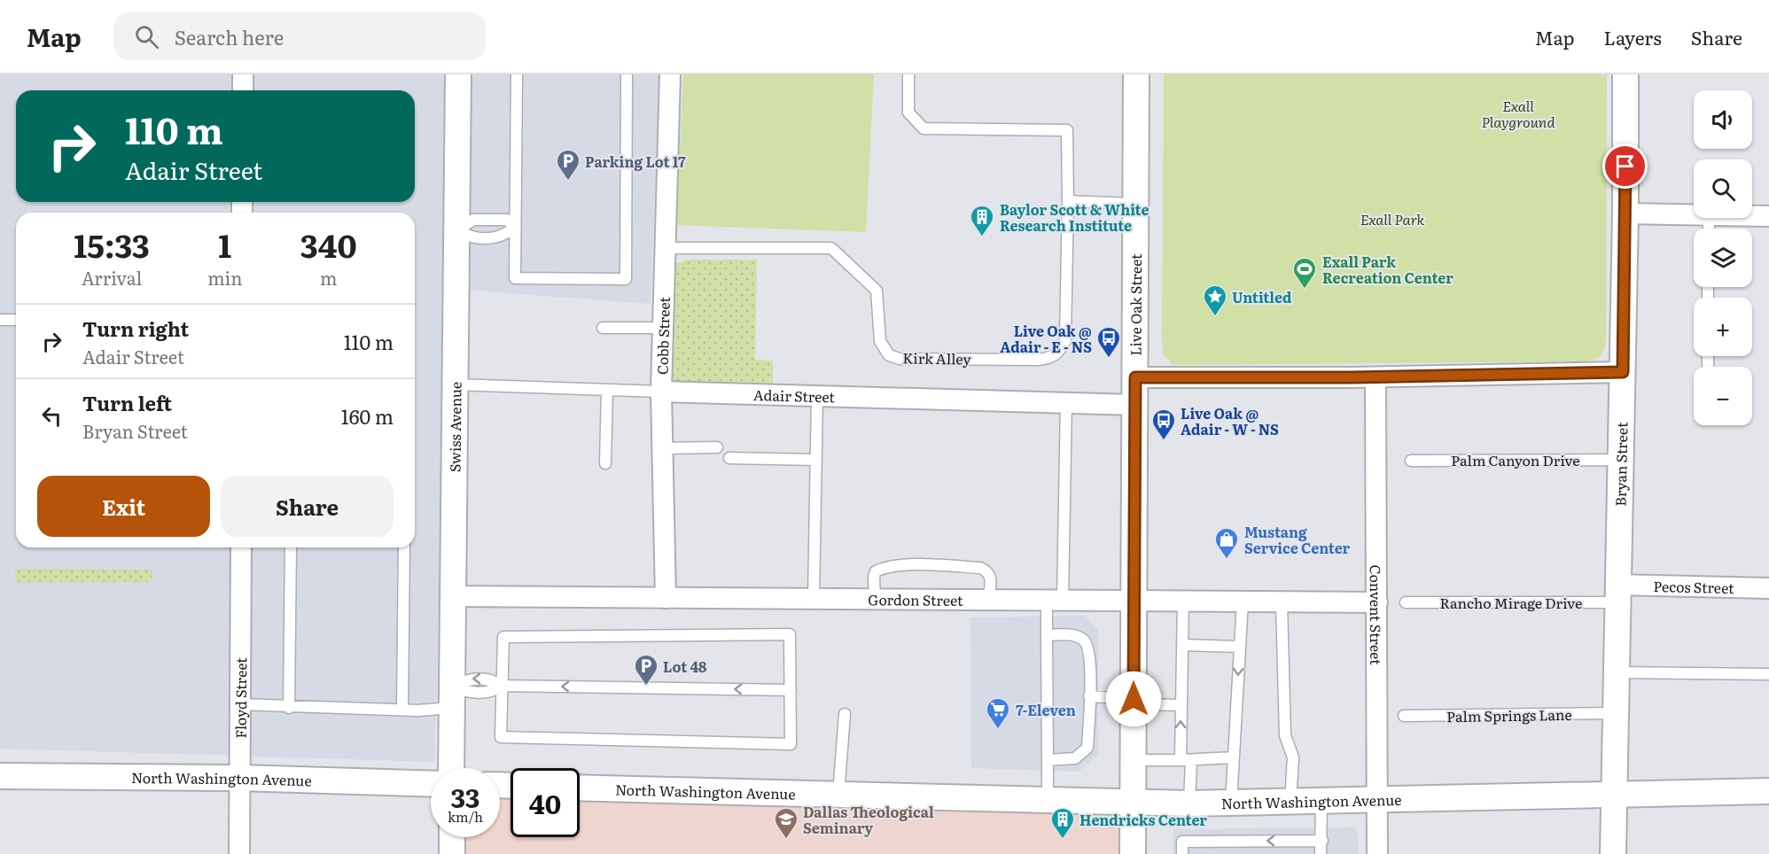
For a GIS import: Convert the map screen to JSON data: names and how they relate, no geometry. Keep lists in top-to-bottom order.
{
  "streets": {
    "street": [
      "Live Oak Street",
      "Cobb Street",
      "Adair Street",
      "Swiss Avenue",
      "Bryan Street",
      "Pecos Street",
      "Gordon Street",
      "Convent Street",
      "Floyd Street",
      "North Washington Avenue"
    ],
    "lane": [
      "Kirk Alley",
      "Palm Canyon Drive",
      "Rancho Mirage Drive",
      "Palm Springs Lane"
    ]
  },
  "crossings": [
    ["Live Oak Street", "Adair Street"],
    ["Live Oak Street", "Gordon Street"],
    ["Live Oak Street", "North Washington Avenue"],
    ["Cobb Street", "Kirk Alley"],
    ["Cobb Street", "Adair Street"],
    ["Cobb Street", "Gordon Street"],
    ["Adair Street", "Swiss Avenue"],
    ["Swiss Avenue", "Gordon Street"],
    ["Palm Canyon Drive", "Bryan Street"],
    ["Bryan Street", "Pecos Street"],
    ["Bryan Street", "Rancho Mirage Drive"],
    ["Bryan Street", "Palm Springs Lane"],
    ["Bryan Street", "North Washington Avenue"],
    ["Pecos Street", "Rancho Mirage Drive"],
    ["Gordon Street", "Convent Street"],
    ["Convent Street", "North Washington Avenue"],
    ["Floyd Street", "North Washington Avenue"]
  ],
  "parks": ["Exall Playground", "Exall Park"],
  "places": {
    "parking": ["Parking Lot 17", "Lot 48"],
    "building": ["Baylor Scott & White Research Institute", "Hendricks Center"],
    "sports": ["Exall Park Recreation Center"],
    "place": ["Untitled"],
    "bus stop": ["Live Oak @ Adair - E - NS", "Live Oak @ Adair - W - NS"],
    "shop": ["Mustang Service Center"],
    "supermarket": ["7-Eleven"],
    "school or university": ["Dallas Theological Seminary"]
  },
  "page": {
    "header": "Map",
    "search": "Search here",
    "nav": ["Map", "Layers", "Share"],
    "map_buttons": ["+", "−"],
    "turn": ["110 m", "Adair Street"],
    "eta": [
      "15:33",
      "Arrival",
      "1",
      "min",
      "340",
      "m"
    ],
    "list": [
      {
        "name": "Turn right",
        "note": "Adair Street",
        "value": "110 m"
      },
      {
        "name": "Turn left",
        "note": "Bryan Street",
        "value": "160 m"
      }
    ],
    "buttons": ["Exit", "Share"],
    "speed": "33 km/h",
    "limit": "40"
  }
}
